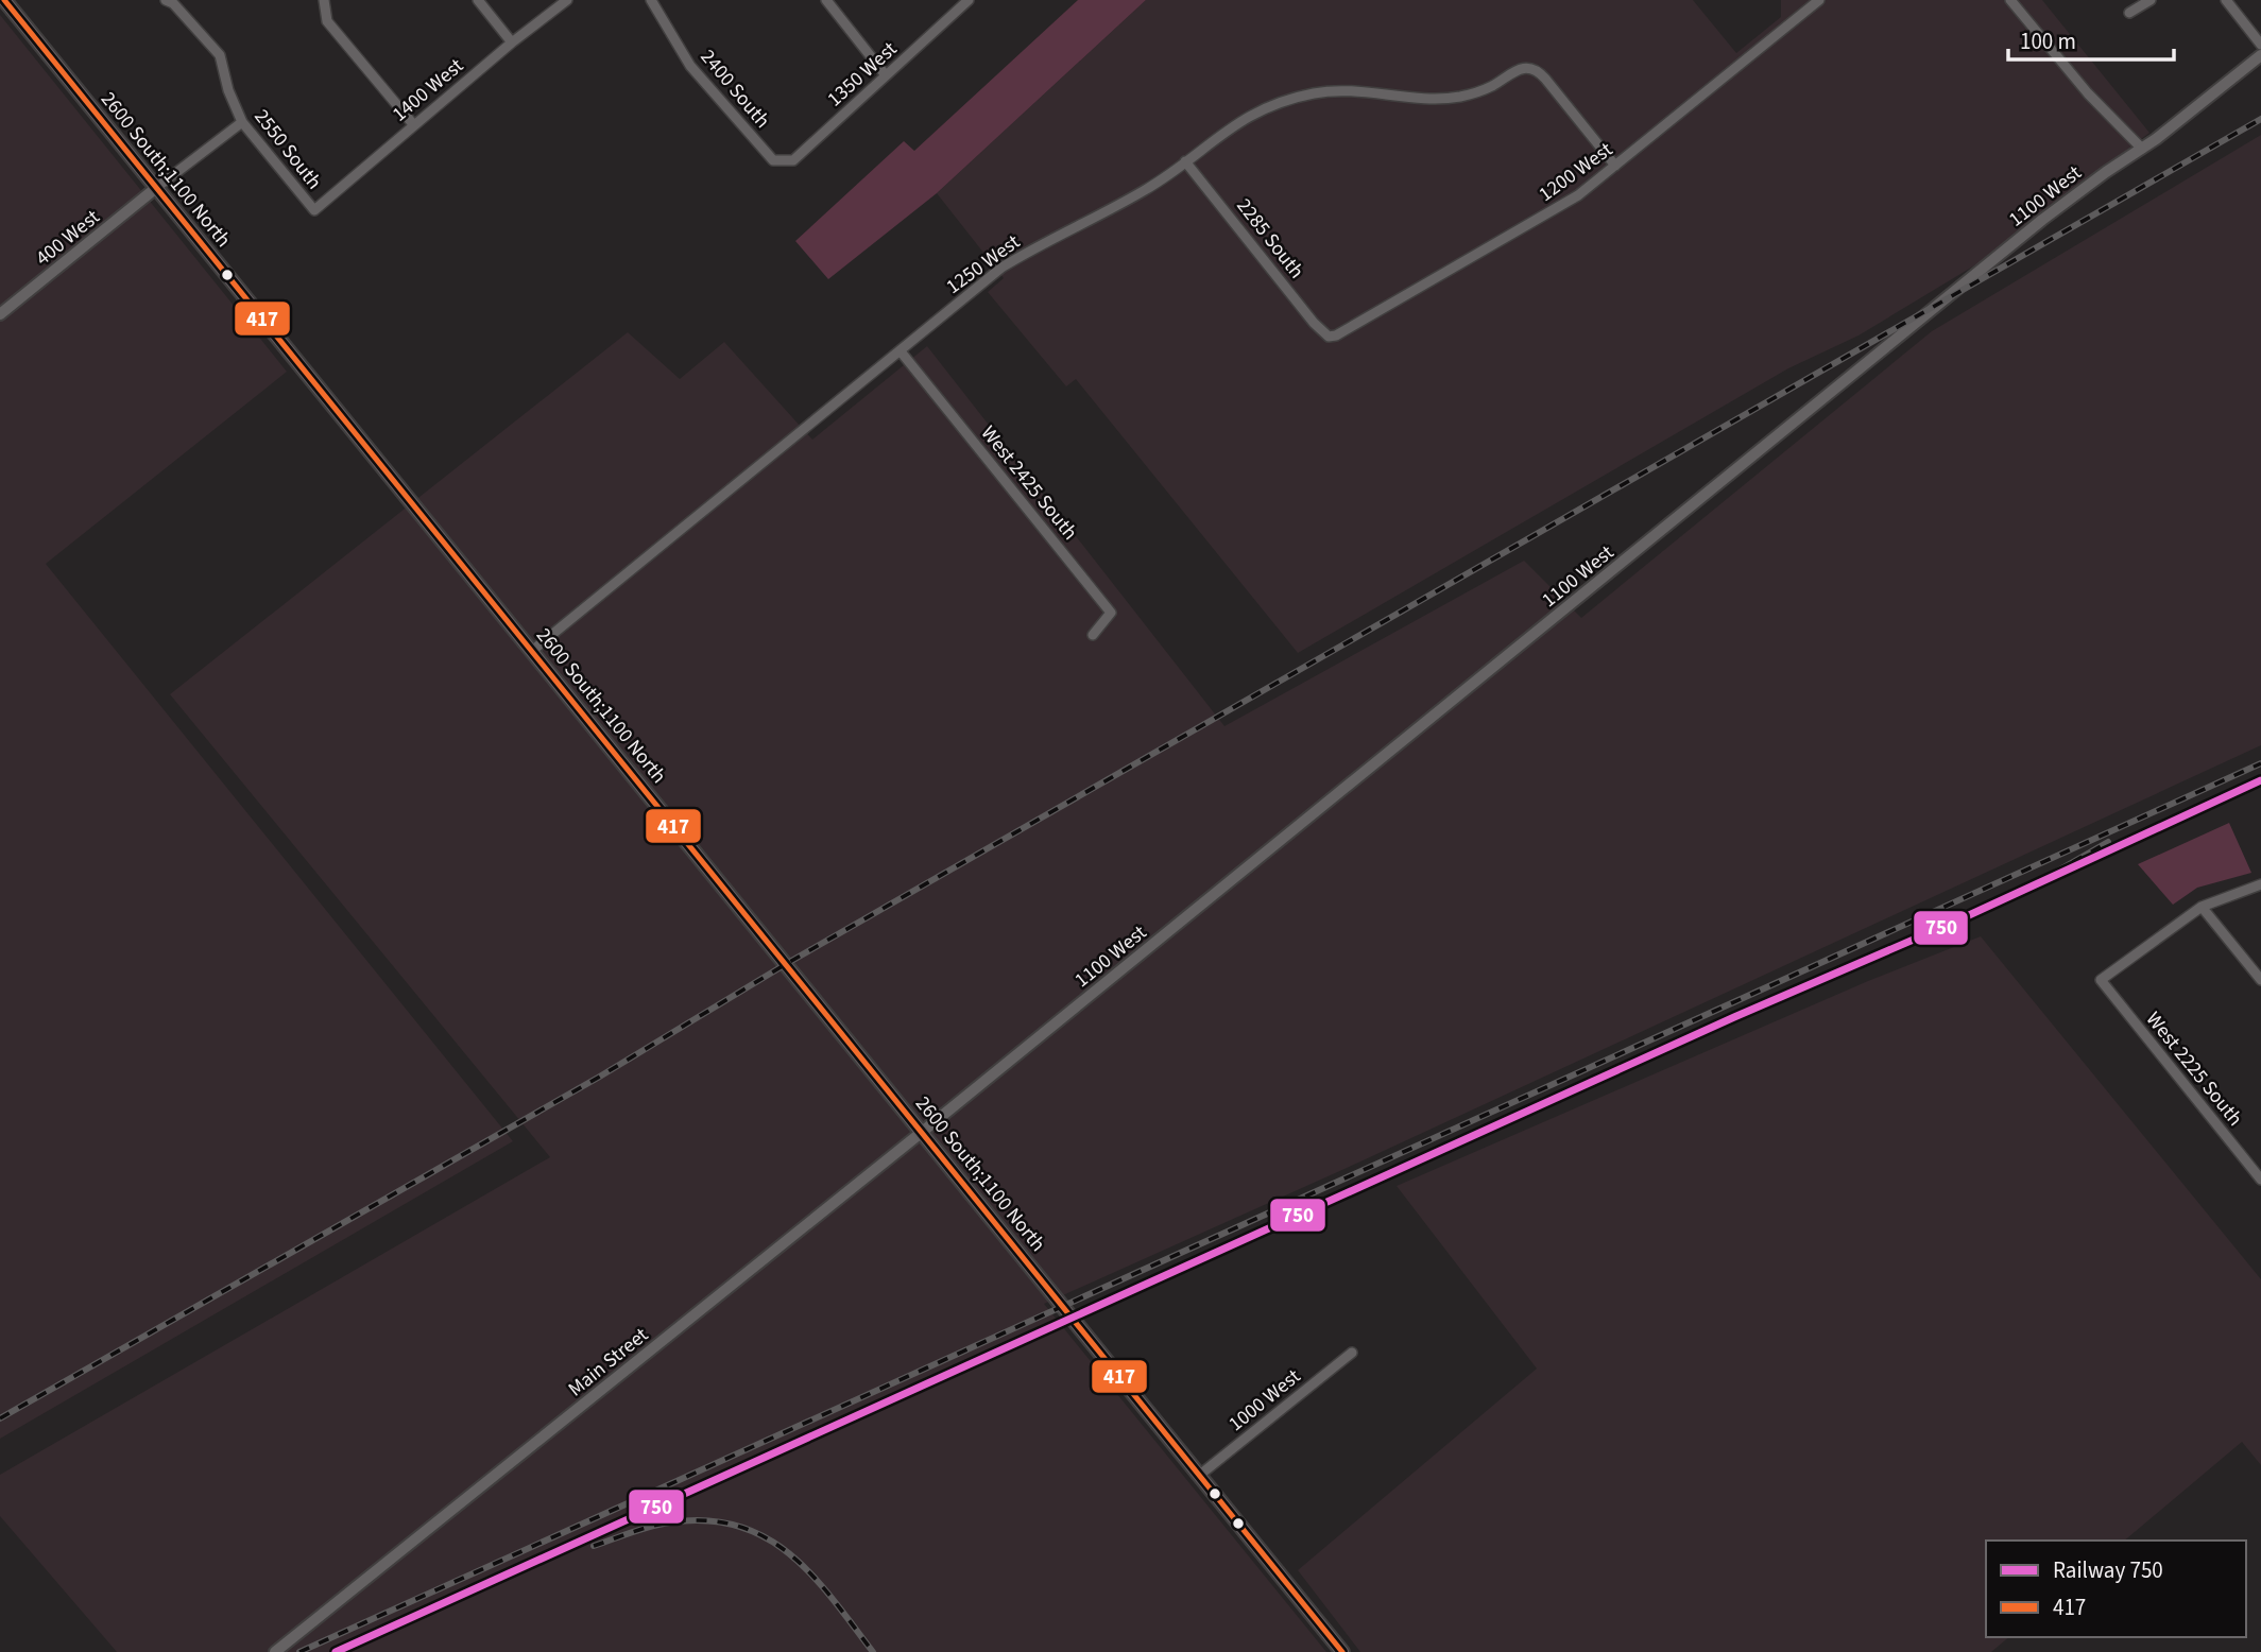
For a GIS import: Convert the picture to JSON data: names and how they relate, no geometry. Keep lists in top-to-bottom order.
{
  "streets": {
    "main road": ["2600 South;1100 North"],
    "street": [
      "1350 West",
      "2400 South",
      "1400 West",
      "2550 South",
      "1200 West",
      "1100 West",
      "400 West",
      "2285 South",
      "1250 West",
      "West 2425 South",
      "West 2225 South",
      "Main Street",
      "1000 West"
    ]
  },
  "crossings": [
    ["1350 West", "2400 South"],
    ["1400 West", "2550 South"],
    ["2600 South;1100 North", "1100 West"],
    ["2600 South;1100 North", "400 West"],
    ["2600 South;1100 North", "1250 West"],
    ["2600 South;1100 North", "Main Street"],
    ["2600 South;1100 North", "1000 West"],
    ["1200 West", "2285 South"],
    ["1200 West", "1250 West"],
    ["1100 West", "Main Street"],
    ["2285 South", "1250 West"],
    ["1250 West", "West 2425 South"]
  ],
  "lines": ["transit line 417", "rail line 750"],
  "legend": ["Railway 750", "417"],
  "scale_bar": "100 m"
}
